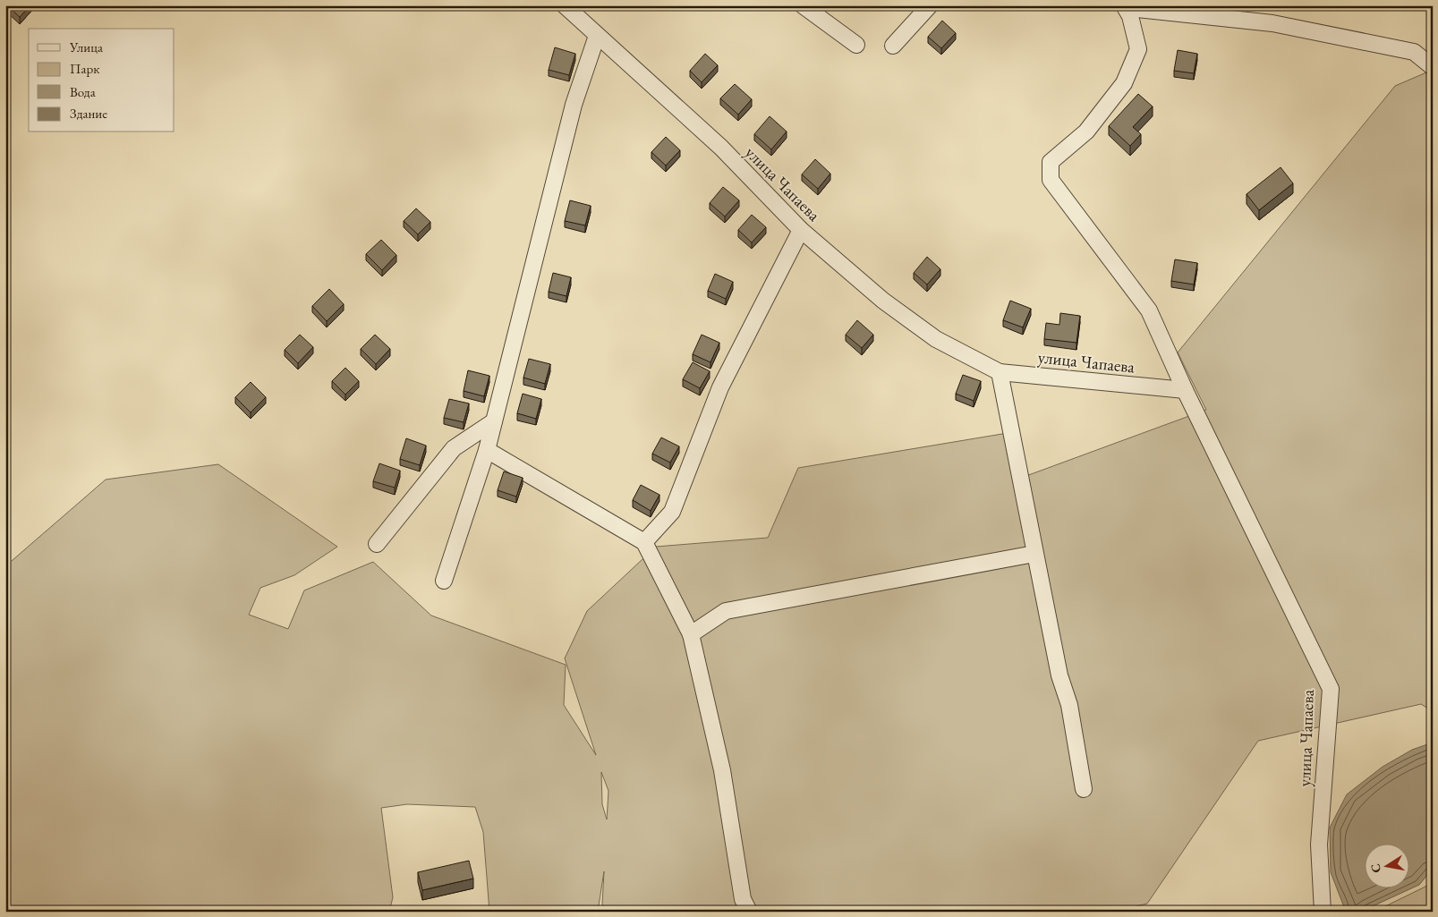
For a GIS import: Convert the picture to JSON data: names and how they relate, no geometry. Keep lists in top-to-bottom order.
{
  "streets": {
    "street": ["улица Чапаева"]
  },
  "legend": [
    "Улица",
    "Парк",
    "Вода",
    "Здание"
  ],
  "north": "left"
}
